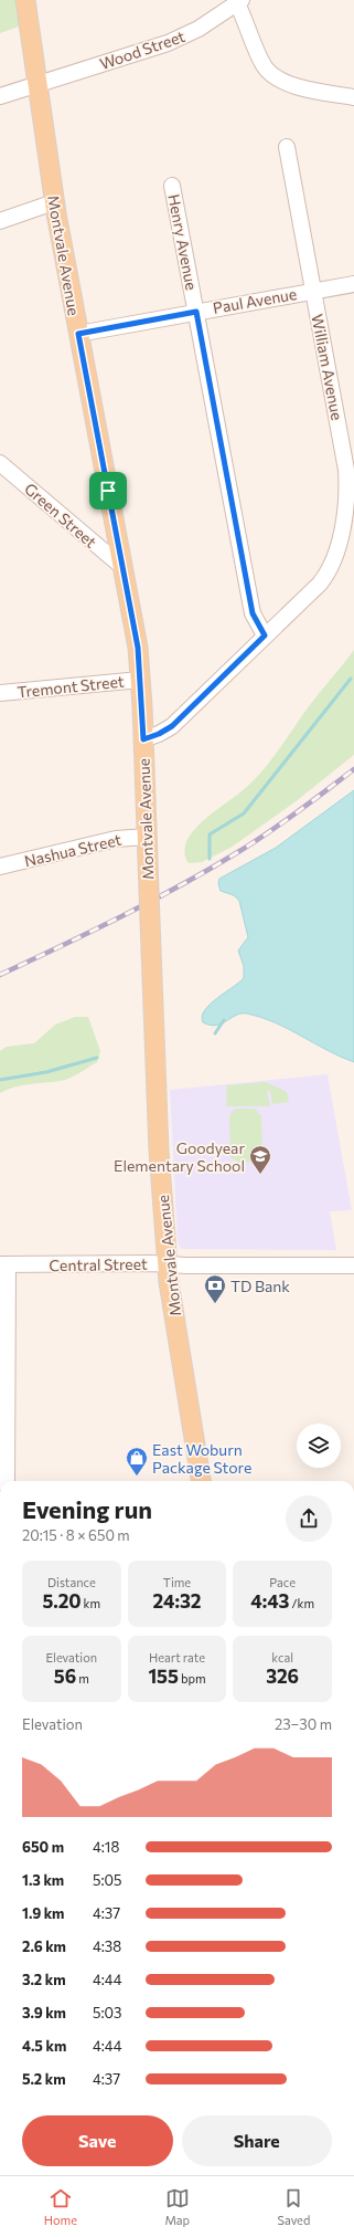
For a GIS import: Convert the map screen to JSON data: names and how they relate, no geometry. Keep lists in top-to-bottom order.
{
  "streets": {
    "main road": ["Montvale Avenue"],
    "street": [
      "Wood Street",
      "Henry Avenue",
      "Paul Avenue",
      "William Avenue",
      "Green Street",
      "Tremont Street",
      "Nashua Street",
      "Central Street"
    ]
  },
  "crossings": [
    ["Wood Street", "Montvale Avenue"],
    ["Henry Avenue", "Paul Avenue"],
    ["Henry Avenue", "William Avenue"],
    ["Montvale Avenue", "Paul Avenue"],
    ["Montvale Avenue", "William Avenue"],
    ["Montvale Avenue", "Green Street"],
    ["Montvale Avenue", "Tremont Street"],
    ["Montvale Avenue", "Nashua Street"],
    ["Montvale Avenue", "Central Street"],
    ["Paul Avenue", "William Avenue"]
  ],
  "places": {
    "school or university": ["Goodyear Elementary School"],
    "bank": ["TD Bank"],
    "shop": ["East Woburn Package Store"]
  },
  "page": {
    "heading": ["Evening run", "20:15 · 8 × 650 m"],
    "stats": [
      ["Distance", "5.20 km"],
      ["Time", "24:32"],
      ["Pace", "4:43 /km"],
      ["Elevation", "56 m"],
      ["Heart rate", "155 bpm"],
      ["kcal", "326"]
    ],
    "chart": ["Elevation", "23–30 m"],
    "list": [
      {
        "name": "650 m",
        "note": "4:18"
      },
      {
        "name": "1.3 km",
        "note": "5:05"
      },
      {
        "name": "1.9 km",
        "note": "4:37"
      },
      {
        "name": "2.6 km",
        "note": "4:38"
      },
      {
        "name": "3.2 km",
        "note": "4:44"
      },
      {
        "name": "3.9 km",
        "note": "5:03"
      },
      {
        "name": "4.5 km",
        "note": "4:44"
      },
      {
        "name": "5.2 km",
        "note": "4:37"
      }
    ],
    "buttons": ["Save", "Share"],
    "tabs": ["Home", "Map", "Saved"]
  }
}
